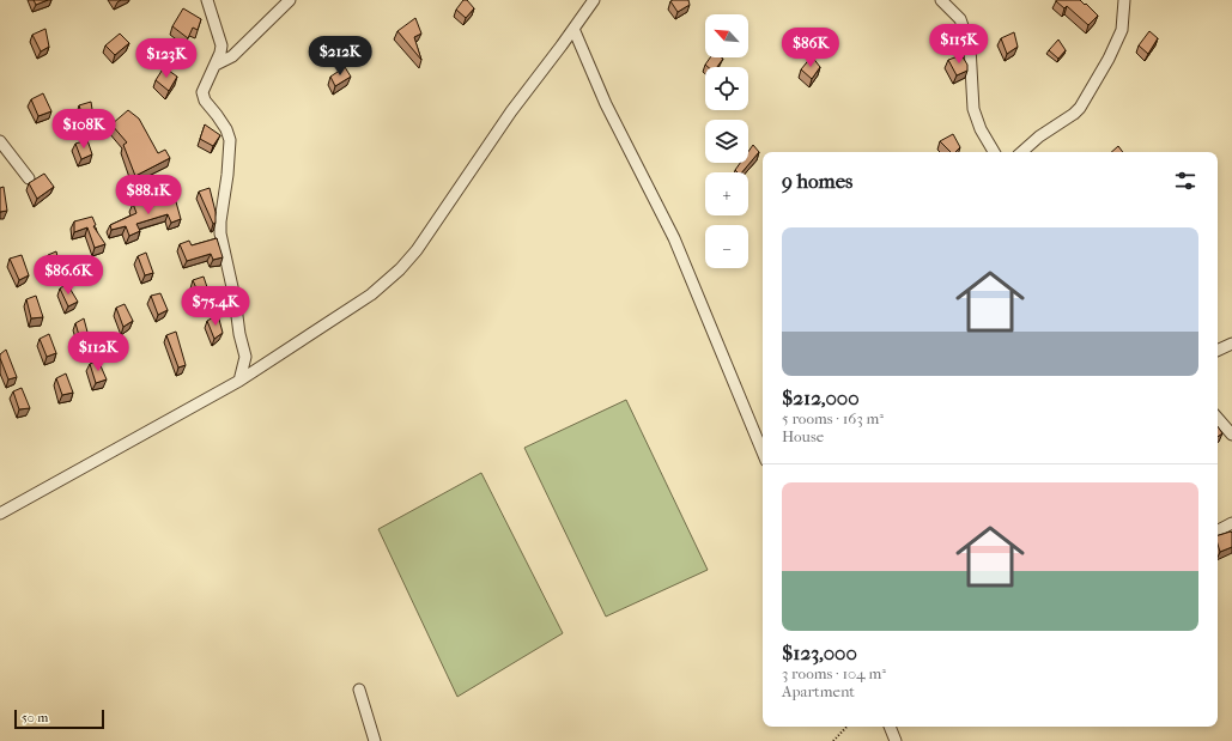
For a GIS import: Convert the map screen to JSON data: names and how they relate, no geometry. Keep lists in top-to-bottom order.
{
  "scale_bar": "50 m",
  "north": "top left",
  "page": {
    "map_buttons": ["+", "−"],
    "price": [
      "$115K",
      "$86K",
      "$212K",
      "$123K",
      "$108K",
      "$88.1K",
      "$86.6K",
      "$75.4K",
      "$112K"
    ],
    "heading": "9 homes",
    "list": [
      {
        "name": "$212,000",
        "note": "5 rooms · 163 m² · House"
      },
      {
        "name": "$123,000",
        "note": "3 rooms · 104 m² · Apartment"
      }
    ],
    "scale": "50 m"
  }
}
